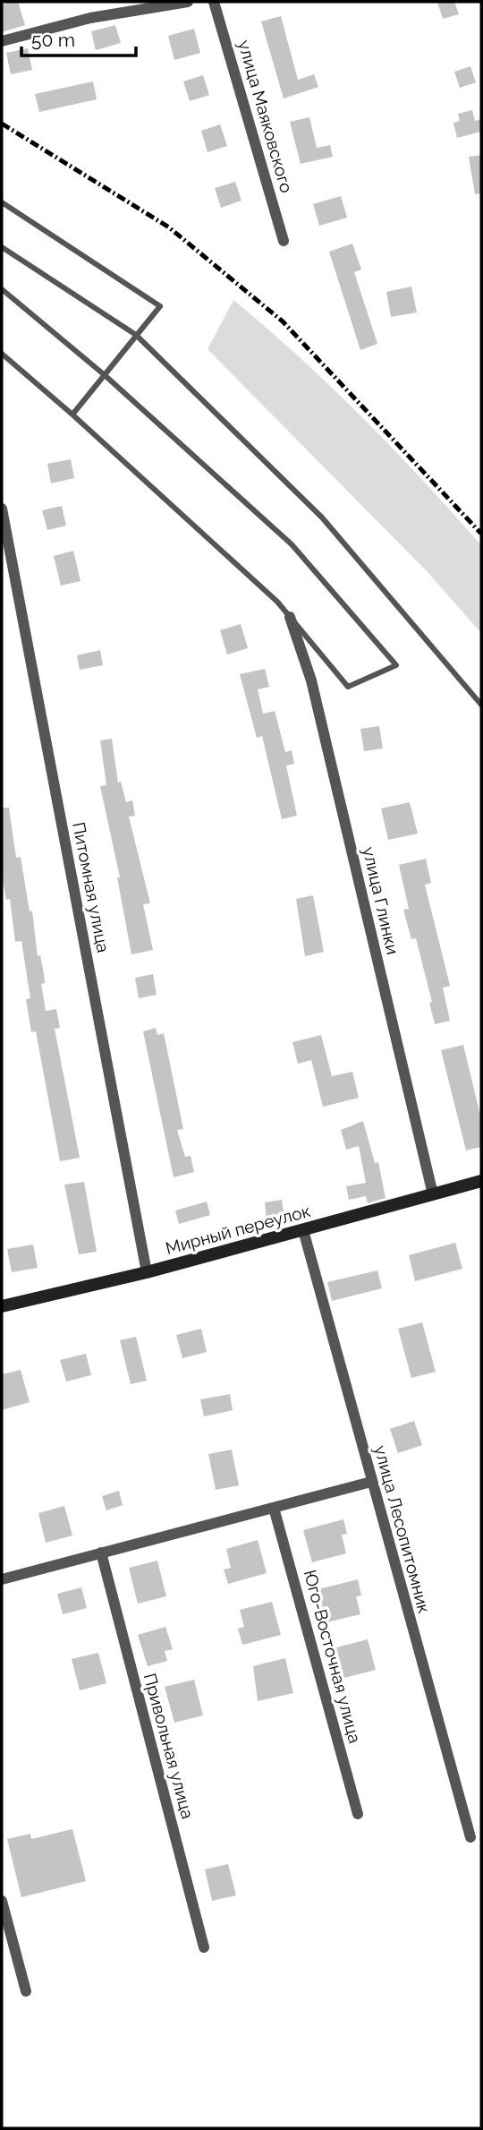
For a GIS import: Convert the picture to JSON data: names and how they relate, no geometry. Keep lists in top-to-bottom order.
{
  "streets": {
    "street": [
      "улица Маяковского",
      "Питомная улица",
      "улица Глинки",
      "Мирный переулок",
      "улица Лесопитомник",
      "Юго-Восточная улица",
      "Привольная улица"
    ]
  },
  "crossings": [
    ["Питомная улица", "Мирный переулок"],
    ["улица Глинки", "Мирный переулок"],
    ["Мирный переулок", "улица Лесопитомник"]
  ],
  "scale_bar": "50 m"
}
